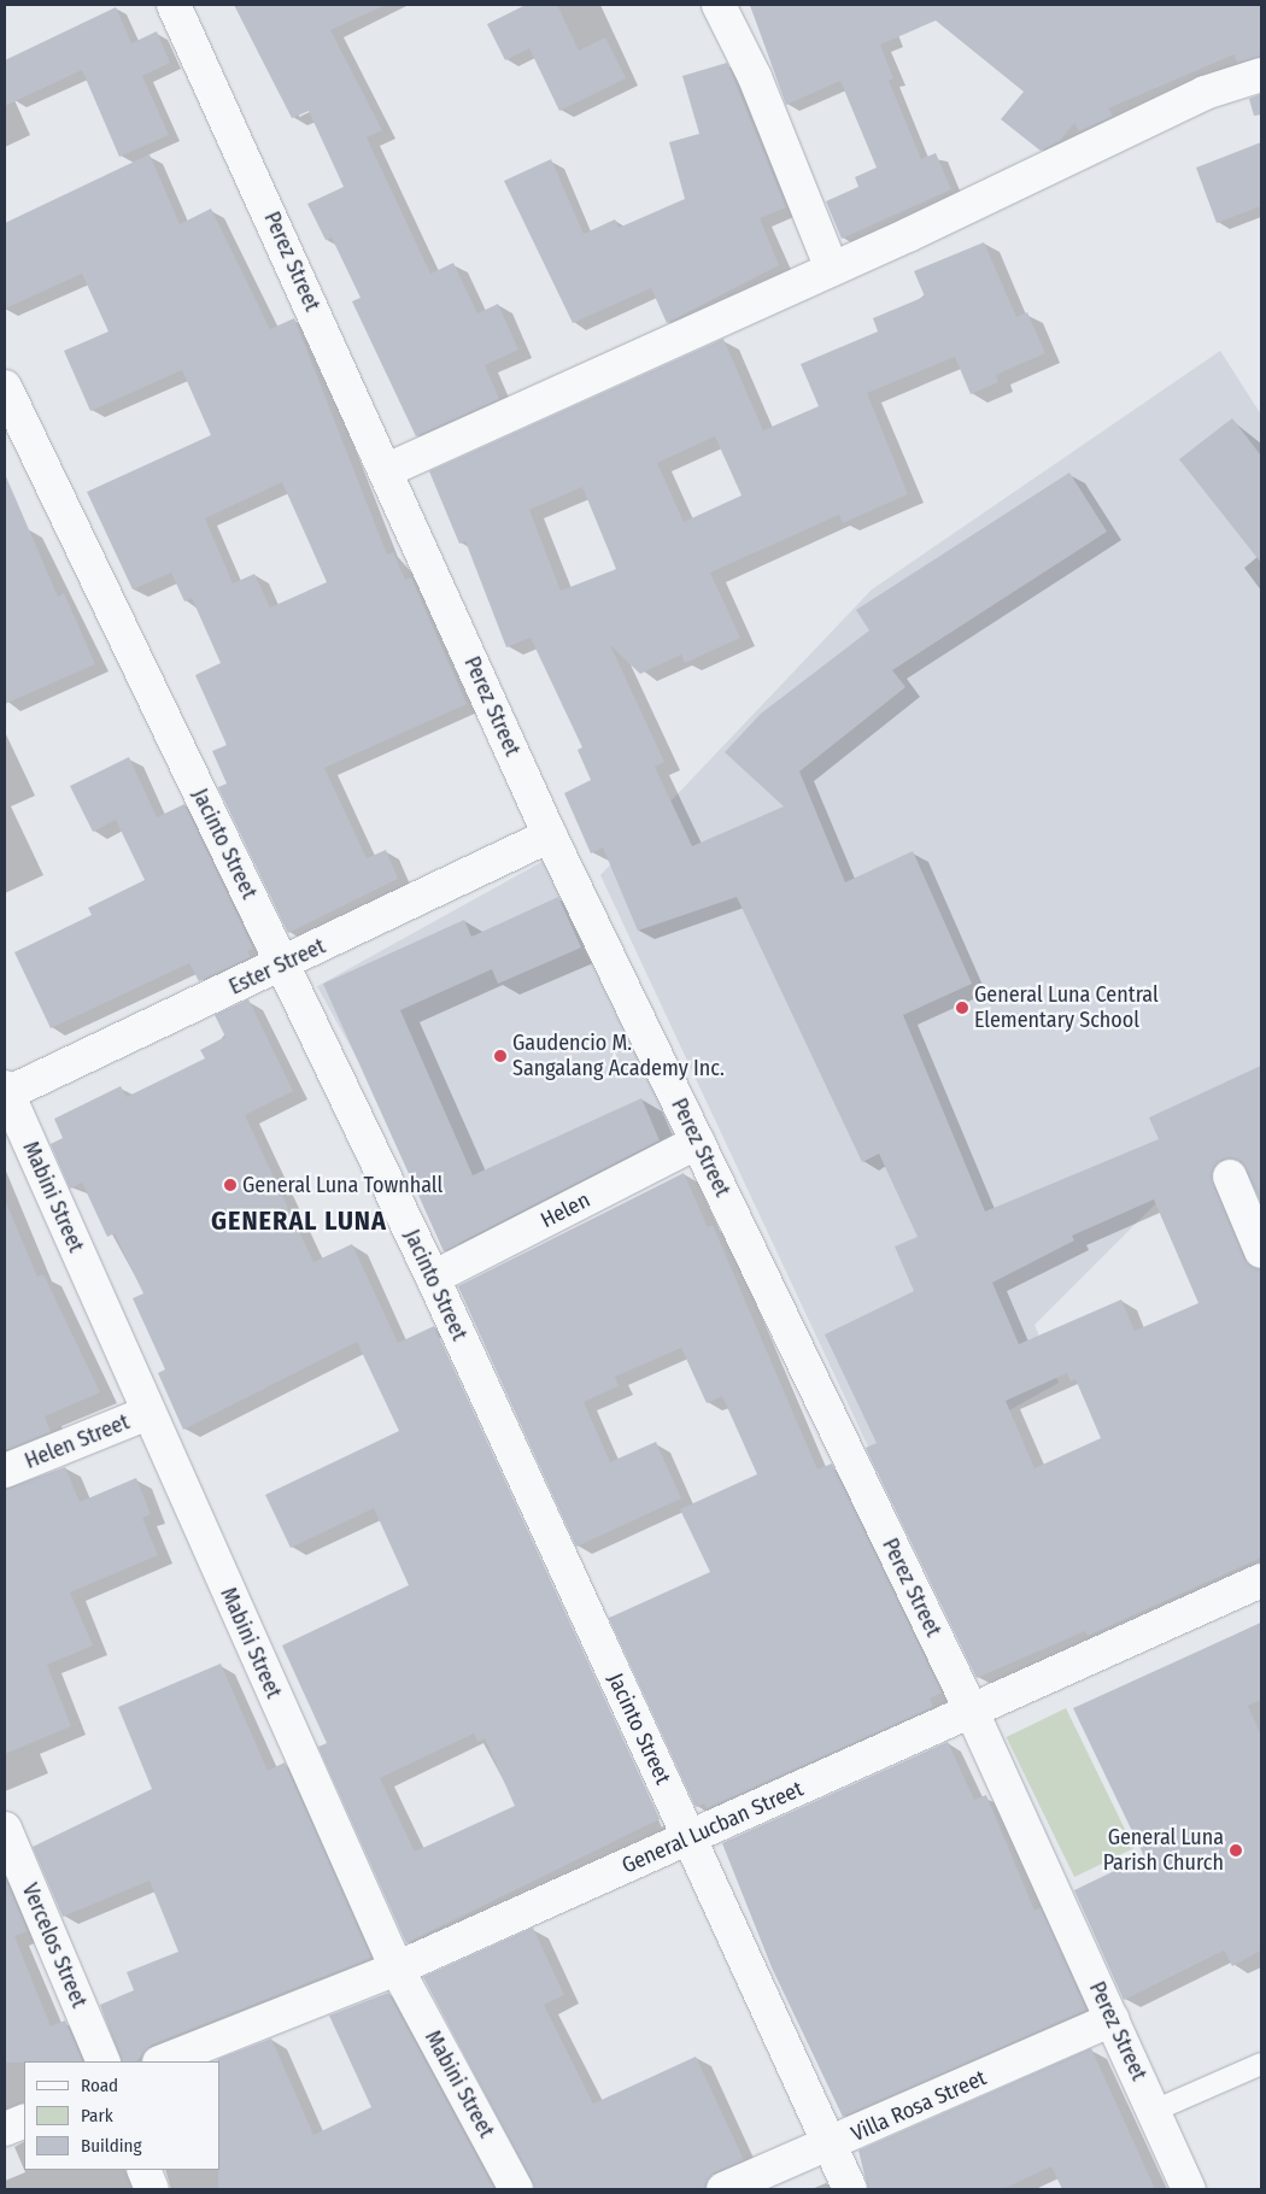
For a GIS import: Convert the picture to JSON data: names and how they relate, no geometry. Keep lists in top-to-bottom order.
{
  "streets": {
    "street": [
      "Perez Street",
      "Jacinto Street",
      "Ester Street",
      "Mabini Street",
      "Helen",
      "Helen Street",
      "General Lucban Street",
      "Vercelos Street",
      "Villa Rosa Street"
    ]
  },
  "crossings": [
    ["Perez Street", "Ester Street"],
    ["Perez Street", "Helen"],
    ["Perez Street", "General Lucban Street"],
    ["Perez Street", "Villa Rosa Street"],
    ["Jacinto Street", "Ester Street"],
    ["Jacinto Street", "Helen"],
    ["Jacinto Street", "General Lucban Street"],
    ["Jacinto Street", "Villa Rosa Street"],
    ["Ester Street", "Mabini Street"],
    ["Mabini Street", "Helen Street"],
    ["Mabini Street", "General Lucban Street"]
  ],
  "districts": ["GENERAL LUNA"],
  "places": [
    "General Luna Central Elementary School",
    "Gaudencio M. Sangalang Academy Inc.",
    "General Luna Townhall",
    "General Luna Parish Church"
  ],
  "legend": ["Road", "Park", "Building"]
}
